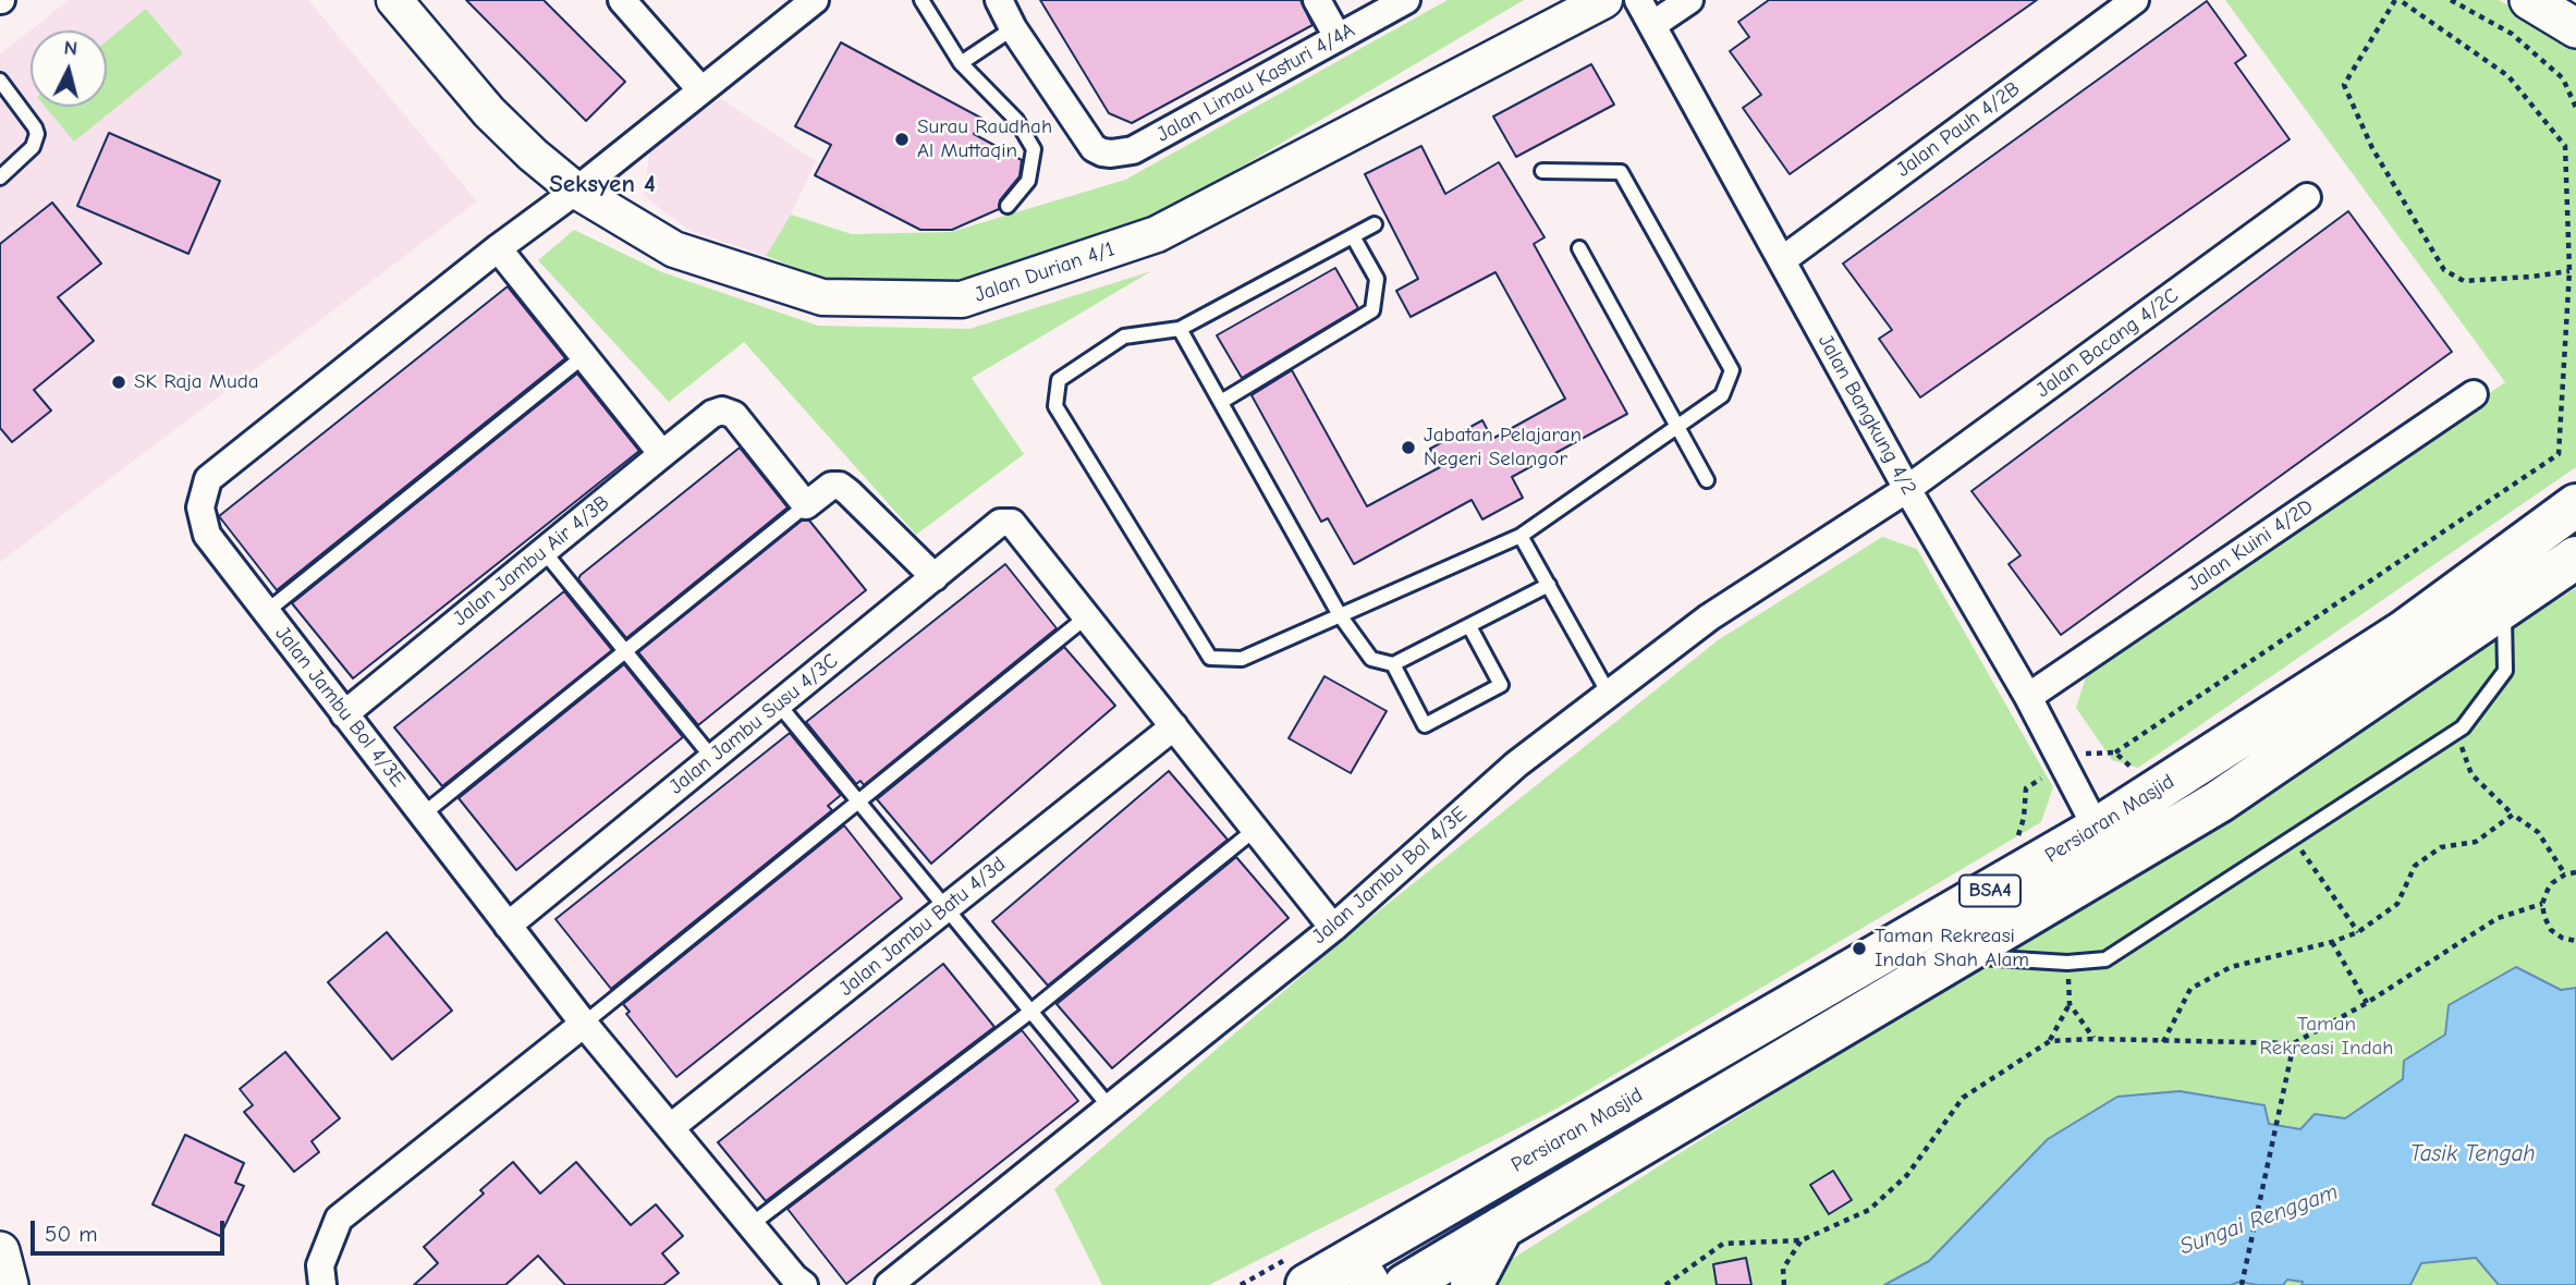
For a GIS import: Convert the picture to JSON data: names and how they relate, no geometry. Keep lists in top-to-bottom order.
{
  "streets": {
    "main road": ["Persiaran Masjid", "BSA4"],
    "street": [
      "Jalan Limau Kasturi 4/4A",
      "Jalan Pauh 4/2B",
      "Jalan Durian 4/1",
      "Jalan Bacang 4/2C",
      "Jalan Bangkung 4/2",
      "Jalan Kuini 4/2D",
      "Jalan Jambu Air 4/3B",
      "Jalan Jambu Bol 4/3E",
      "Jalan Jambu Susu 4/3C",
      "Jalan Jambu Batu 4/3d"
    ]
  },
  "crossings": [
    ["Jalan Pauh 4/2B", "Jalan Bangkung 4/2"],
    ["Jalan Durian 4/1", "Jalan Jambu Bol 4/3E"],
    ["Jalan Bacang 4/2C", "Jalan Bangkung 4/2"],
    ["Jalan Bacang 4/2C", "Jalan Jambu Bol 4/3E"],
    ["Jalan Bangkung 4/2", "Jalan Kuini 4/2D"],
    ["Jalan Bangkung 4/2", "Jalan Jambu Bol 4/3E"],
    ["Jalan Bangkung 4/2", "Persiaran Masjid"],
    ["Jalan Jambu Air 4/3B", "Jalan Jambu Bol 4/3E"],
    ["Jalan Jambu Bol 4/3E", "Jalan Jambu Susu 4/3C"],
    ["Jalan Jambu Bol 4/3E", "Jalan Jambu Batu 4/3d"]
  ],
  "districts": ["Seksyen 4"],
  "water": ["Tasik Tengah", "Sungai Renggam"],
  "parks": ["Taman Rekreasi Indah"],
  "places": [
    "Surau Raudhah Al Muttaqin",
    "SK Raja Muda",
    "Jabatan Pelajaran Negeri Selangor",
    "Taman Rekreasi Indah Shah Alam"
  ],
  "scale_bar": "50 m",
  "north": "top"
}
